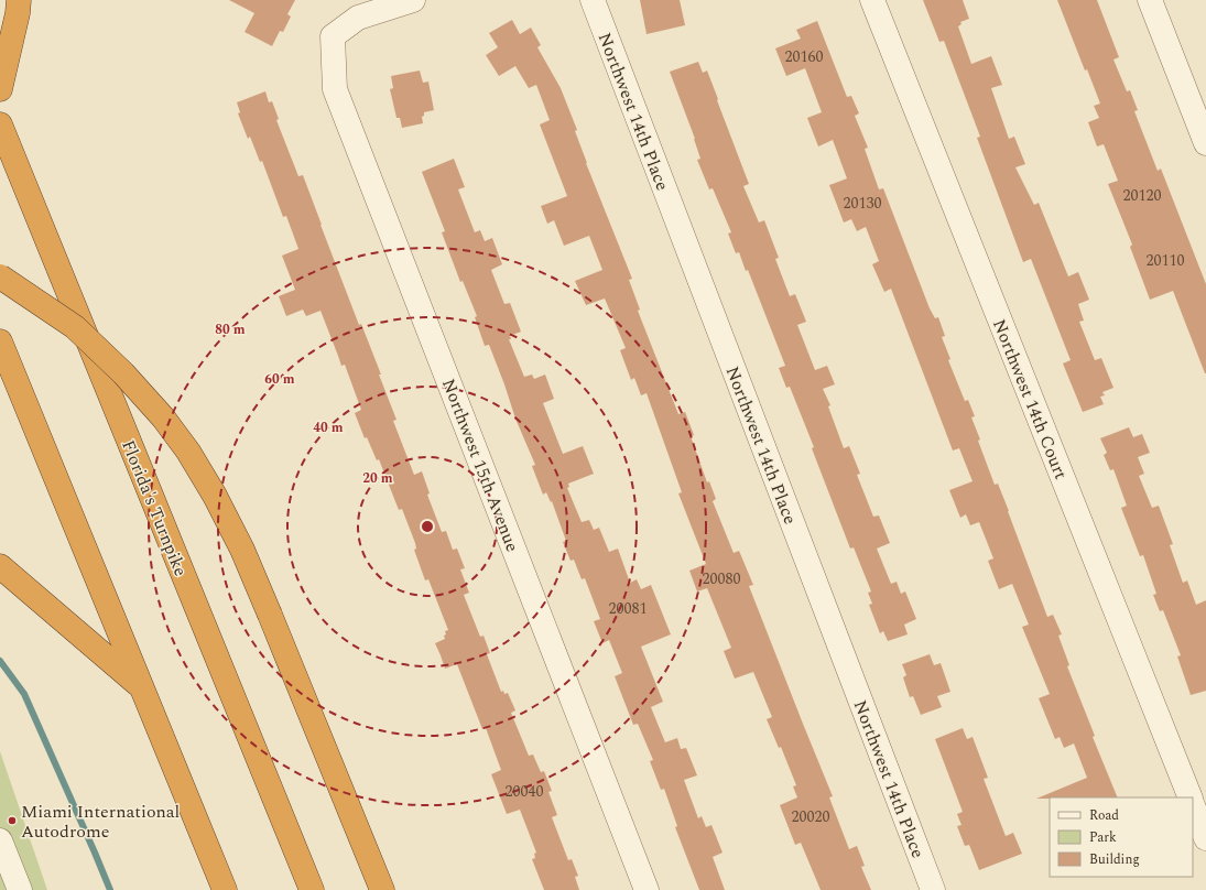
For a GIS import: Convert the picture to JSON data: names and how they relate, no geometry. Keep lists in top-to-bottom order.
{
  "streets": {
    "highway": ["Florida's Turnpike"],
    "street": ["Northwest 14th Place", "Northwest 14th Court", "Northwest 15th Avenue"]
  },
  "places": ["Miami International Autodrome"],
  "house_numbers": [
    "20160",
    "20120",
    "20130",
    "20110",
    "20080",
    "20081",
    "20040",
    "20020"
  ],
  "legend": ["Road", "Park", "Building"],
  "rings": [
    "80 m",
    "60 m",
    "40 m",
    "20 m"
  ]
}
